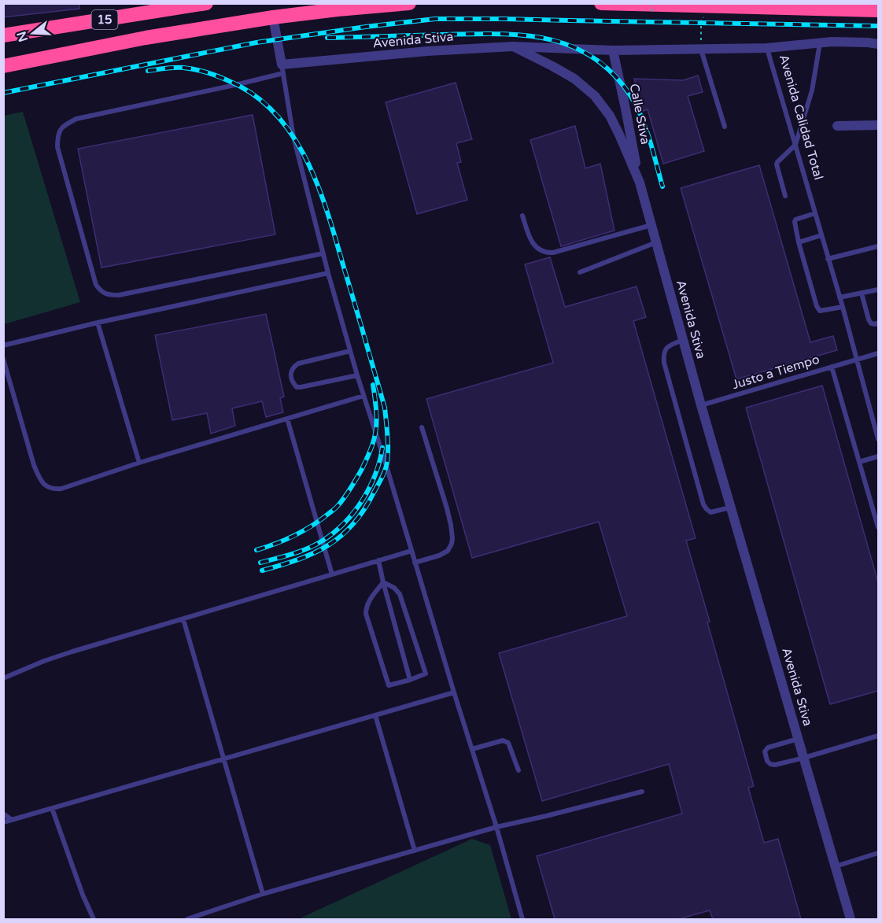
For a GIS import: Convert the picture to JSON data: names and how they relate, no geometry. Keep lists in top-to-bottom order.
{
  "streets": {
    "highway": ["15"],
    "street": ["Avenida Stiva", "Calle Stiva", "Avenida Calidad Total"],
    "lane": ["Justo a Tiempo"]
  },
  "crossings": [
    ["Avenida Stiva", "Calle Stiva"],
    ["Avenida Stiva", "Avenida Calidad Total"],
    ["Avenida Stiva", "Justo a Tiempo"],
    ["Calle Stiva", "Avenida Calidad Total"],
    ["Avenida Calidad Total", "Justo a Tiempo"]
  ],
  "north": "left"
}
